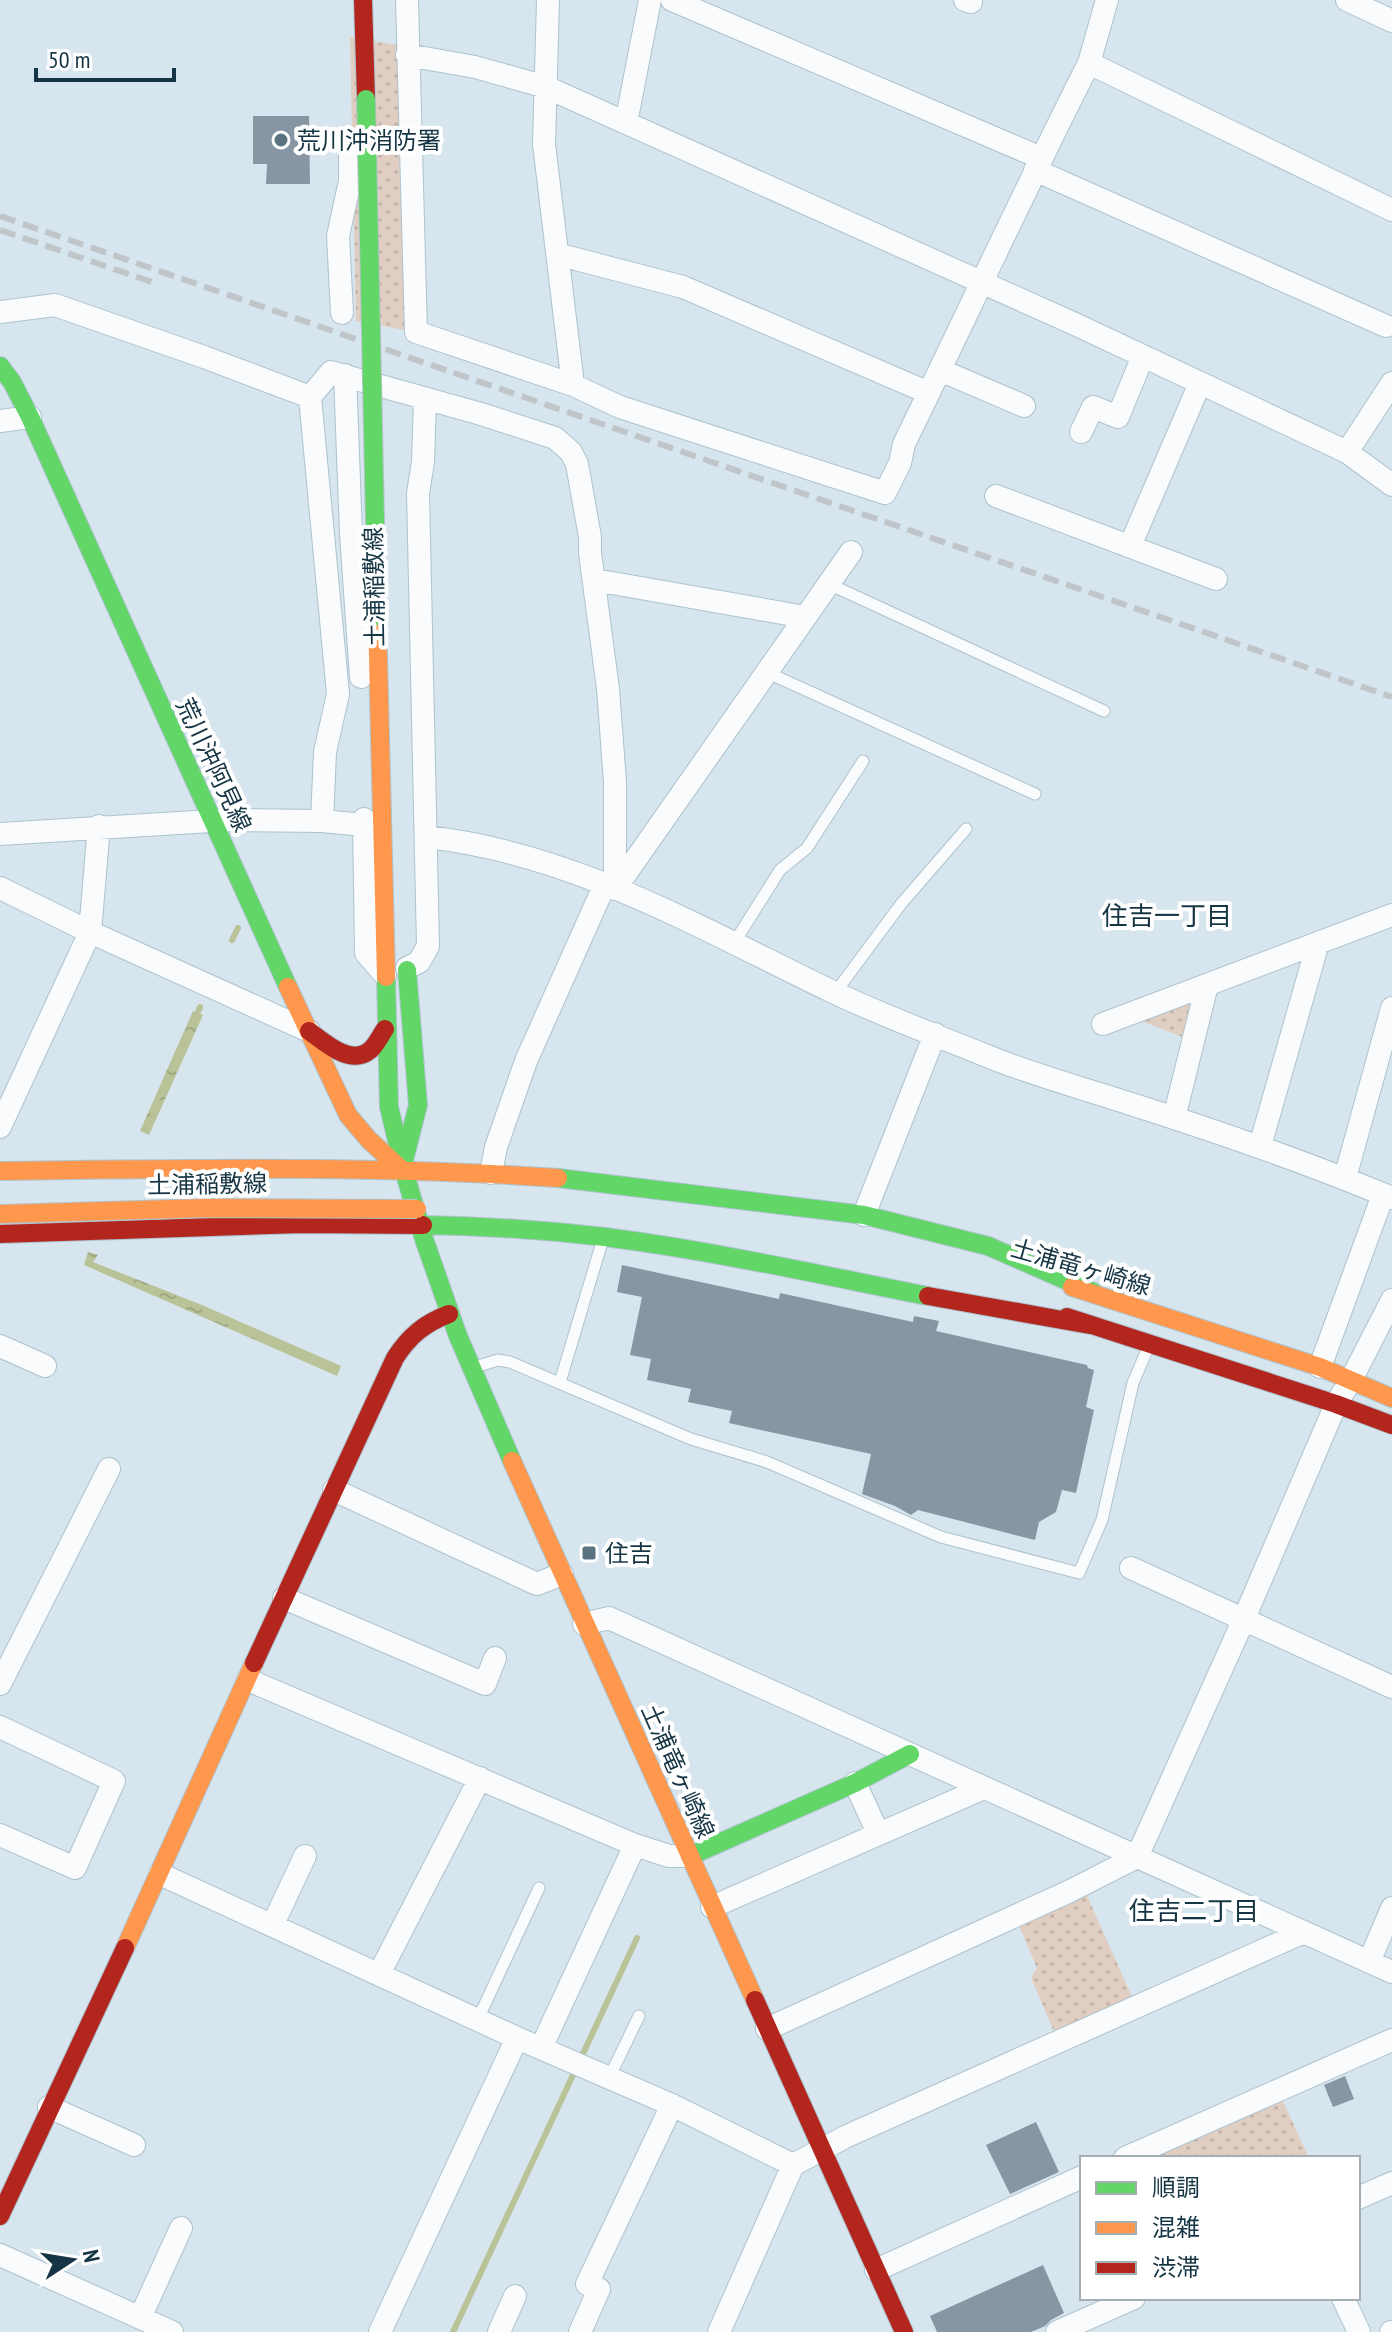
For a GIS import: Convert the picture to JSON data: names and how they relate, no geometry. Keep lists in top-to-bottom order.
{
  "streets": {
    "main road": ["土浦稲敷線", "荒川沖阿見線", "土浦竜ヶ崎線"]
  },
  "crossings": [
    ["土浦稲敷線", "荒川沖阿見線"],
    ["土浦稲敷線", "土浦竜ヶ崎線"]
  ],
  "districts": ["住吉一丁目", "住吉二丁目"],
  "places": {
    "other": ["荒川沖消防署"],
    "transit": ["住吉"]
  },
  "legend": ["順調", "混雑", "渋滞"],
  "scale_bar": "50 m",
  "north": "right"
}
